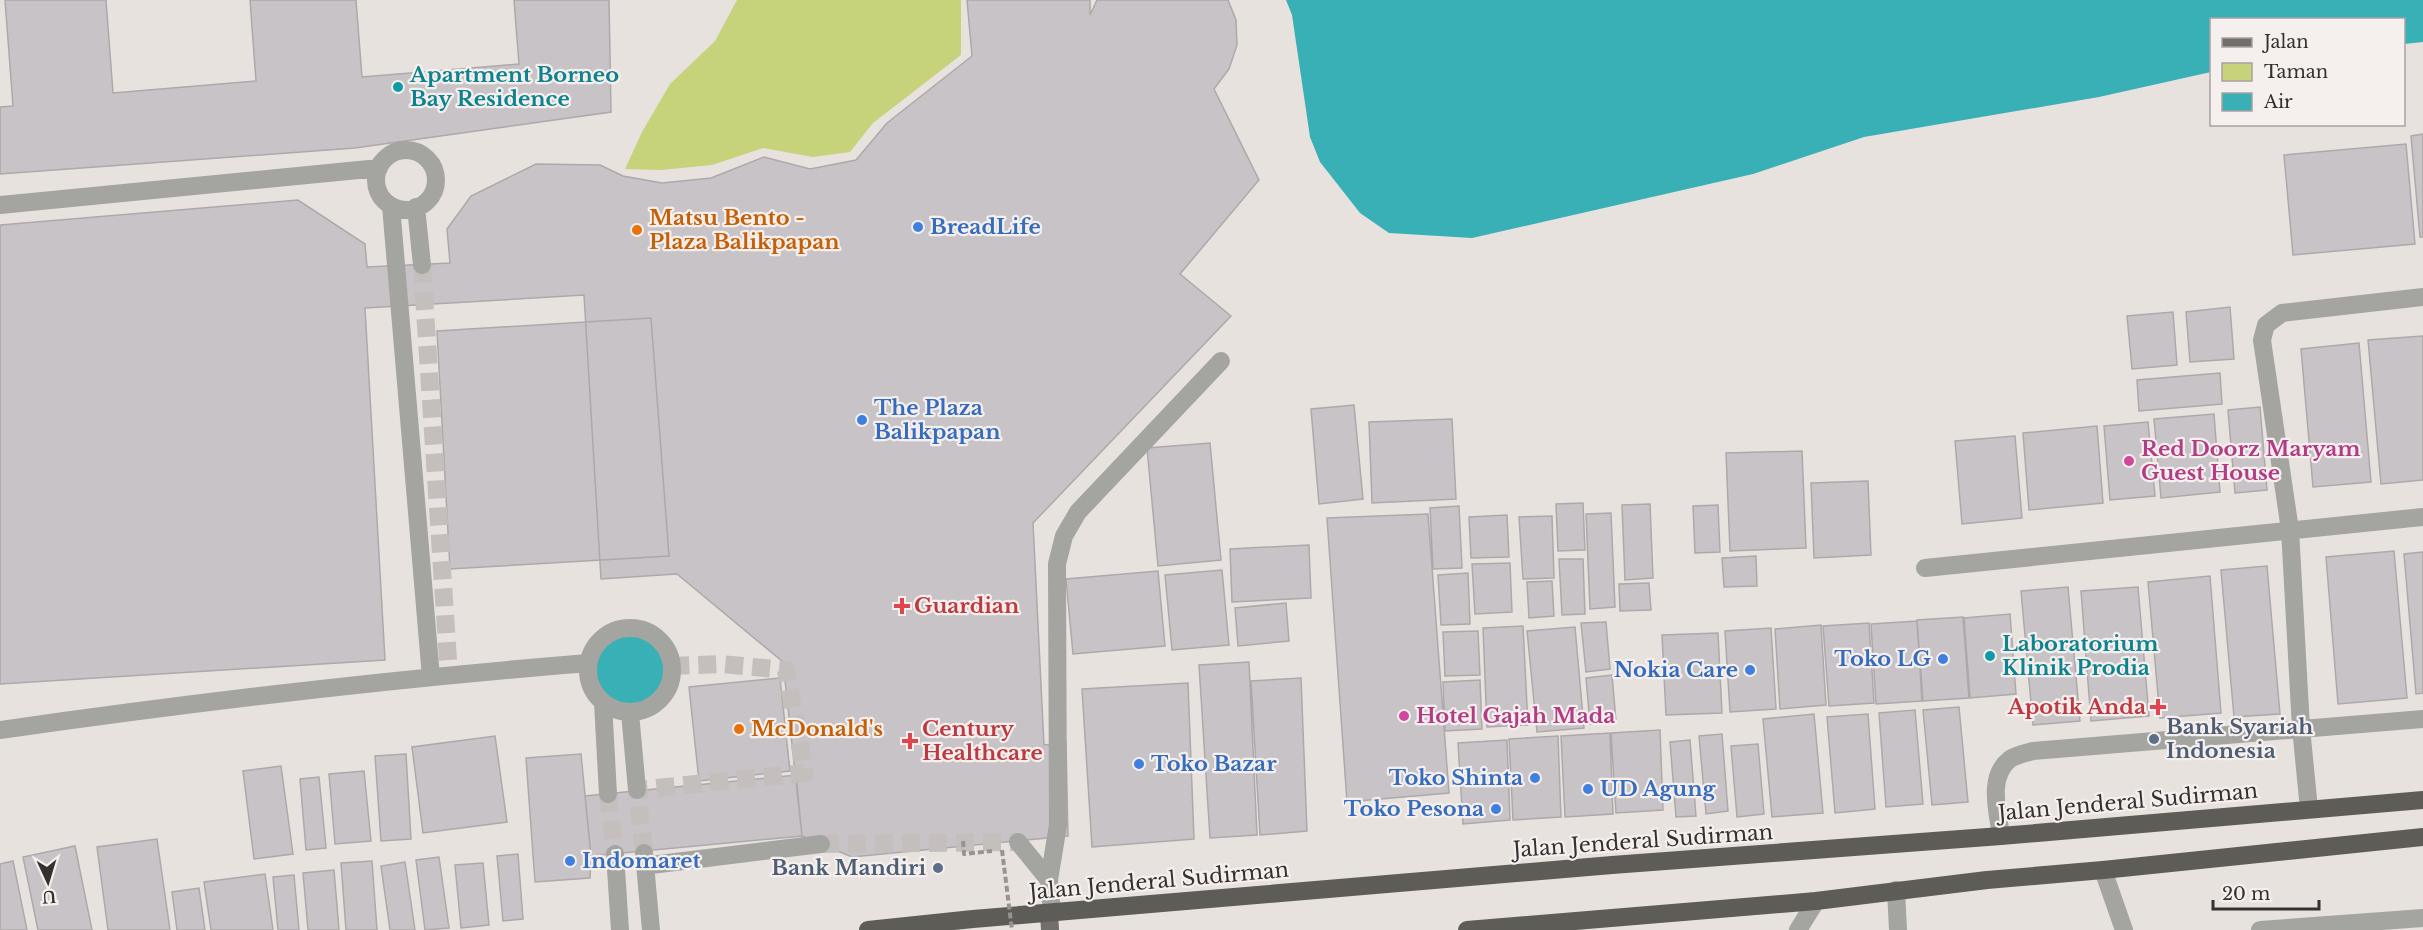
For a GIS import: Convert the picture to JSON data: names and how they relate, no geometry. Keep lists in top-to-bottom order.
{
  "streets": {
    "highway": ["Jalan Jenderal Sudirman"]
  },
  "places": {
    "other": [
      "Apartment Borneo Bay Residence",
      "BreadLife",
      "Matsu Bento - Plaza Balikpapan",
      "The Plaza Balikpapan",
      "Red Doorz Maryam Guest House",
      "Laboratorium Klinik Prodia",
      "Toko LG",
      "Nokia Care",
      "Hotel Gajah Mada",
      "McDonald's",
      "Bank Syariah Indonesia",
      "Toko Bazar",
      "Toko Shinta",
      "UD Agung",
      "Toko Pesona",
      "Indomaret",
      "Bank Mandiri"
    ],
    "health": ["Guardian", "Apotik Anda", "Century Healthcare"]
  },
  "legend": ["Jalan", "Taman", "Air"],
  "scale_bar": "20 m",
  "north": "bottom"
}
